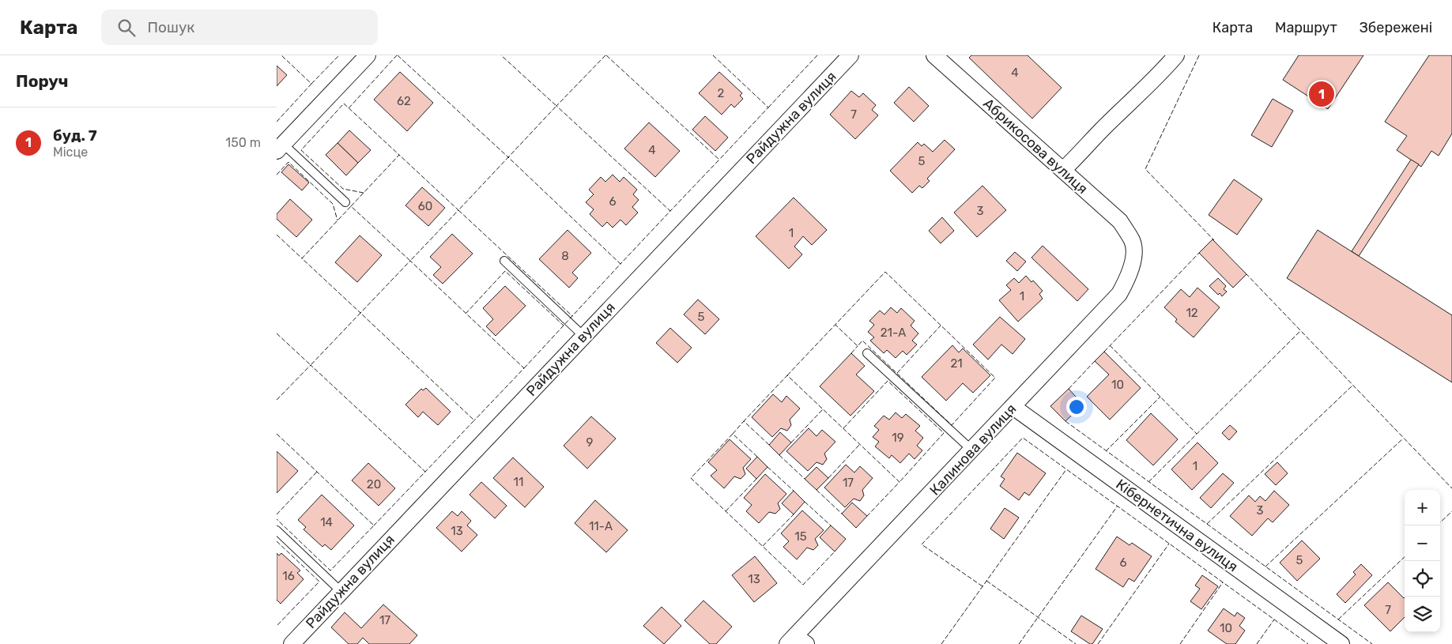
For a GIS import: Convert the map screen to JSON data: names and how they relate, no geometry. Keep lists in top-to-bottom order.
{
  "streets": {
    "street": [
      "Райдужна вулиця",
      "Абрикосова вулиця",
      "Калинова вулиця",
      "Кібернетична вулиця"
    ]
  },
  "crossings": [
    ["Абрикосова вулиця", "Калинова вулиця"],
    ["Калинова вулиця", "Кібернетична вулиця"]
  ],
  "house_numbers": [
    "4",
    "2",
    "62",
    "7",
    "4",
    "5",
    "6",
    "60",
    "3",
    "1",
    "8",
    "1",
    "12",
    "5",
    "21-А",
    "21",
    "10",
    "19",
    "9",
    "1",
    "11",
    "17",
    "20",
    "3",
    "14",
    "11-А",
    "13",
    "15",
    "5",
    "6",
    "16",
    "13",
    "7",
    "17",
    "10"
  ],
  "page": {
    "header": "Карта",
    "search": "Пошук",
    "nav": ["Карта", "Маршрут", "Збережені"],
    "heading": "Поруч",
    "pins": "1",
    "list": [
      {
        "mark": "1",
        "name": "буд. 7",
        "note": "Місце",
        "value": "150 m"
      }
    ],
    "map_buttons": ["+", "−"]
  }
}
